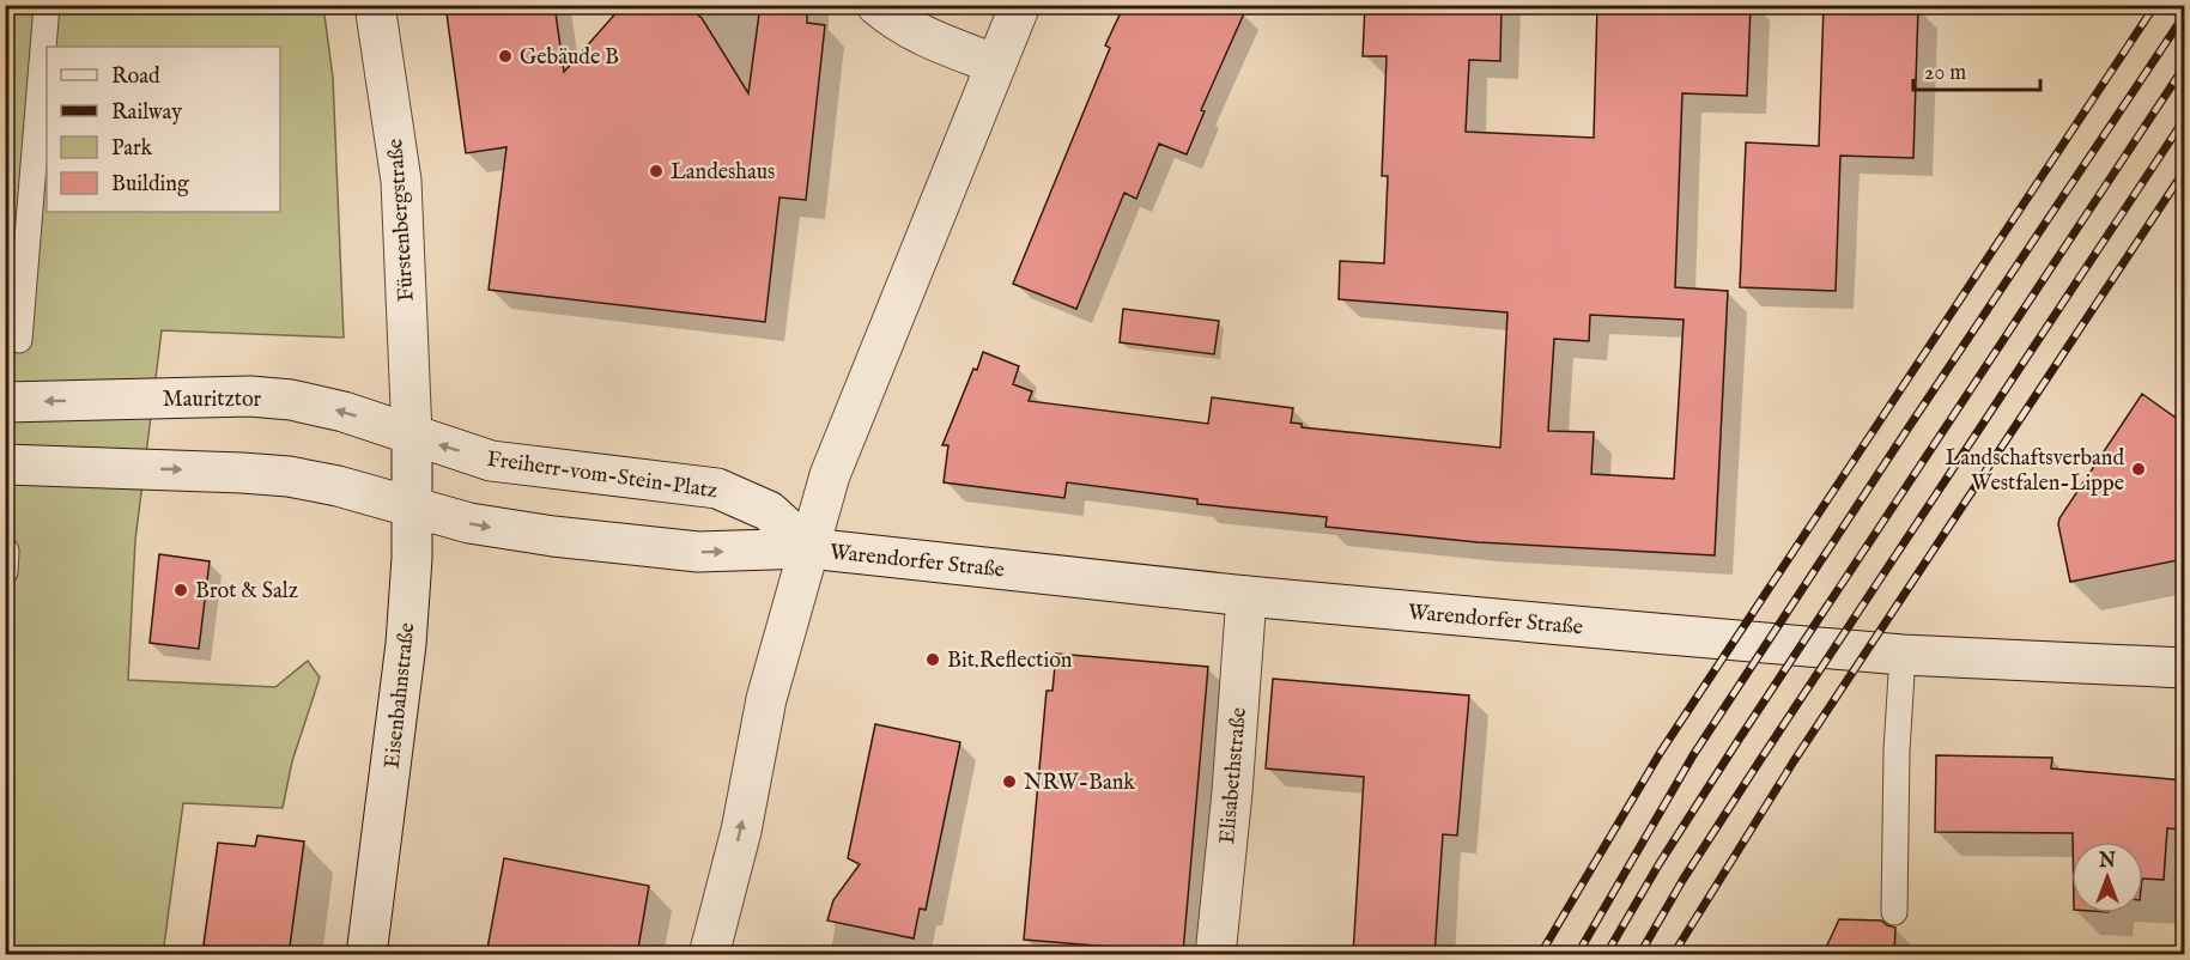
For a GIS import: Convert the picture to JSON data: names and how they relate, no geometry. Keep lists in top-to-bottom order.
{
  "streets": {
    "main road": [
      "Fürstenbergstraße",
      "Mauritztor",
      "Freiherr-vom-Stein-Platz",
      "Warendorfer Straße",
      "Eisenbahnstraße",
      "Elisabethstraße"
    ]
  },
  "crossings": [
    ["Fürstenbergstraße", "Mauritztor"],
    ["Fürstenbergstraße", "Freiherr-vom-Stein-Platz"],
    ["Fürstenbergstraße", "Eisenbahnstraße"],
    ["Mauritztor", "Freiherr-vom-Stein-Platz"],
    ["Mauritztor", "Eisenbahnstraße"],
    ["Freiherr-vom-Stein-Platz", "Warendorfer Straße"],
    ["Freiherr-vom-Stein-Platz", "Eisenbahnstraße"],
    ["Warendorfer Straße", "Elisabethstraße"]
  ],
  "places": [
    "Gebäude B",
    "Landeshaus",
    "Landschaftsverband Westfalen-Lippe",
    "Brot & Salz",
    "Bit.Reflection",
    "NRW-Bank"
  ],
  "legend": [
    "Road",
    "Railway",
    "Park",
    "Building"
  ],
  "scale_bar": "20 m",
  "north": "top"
}
